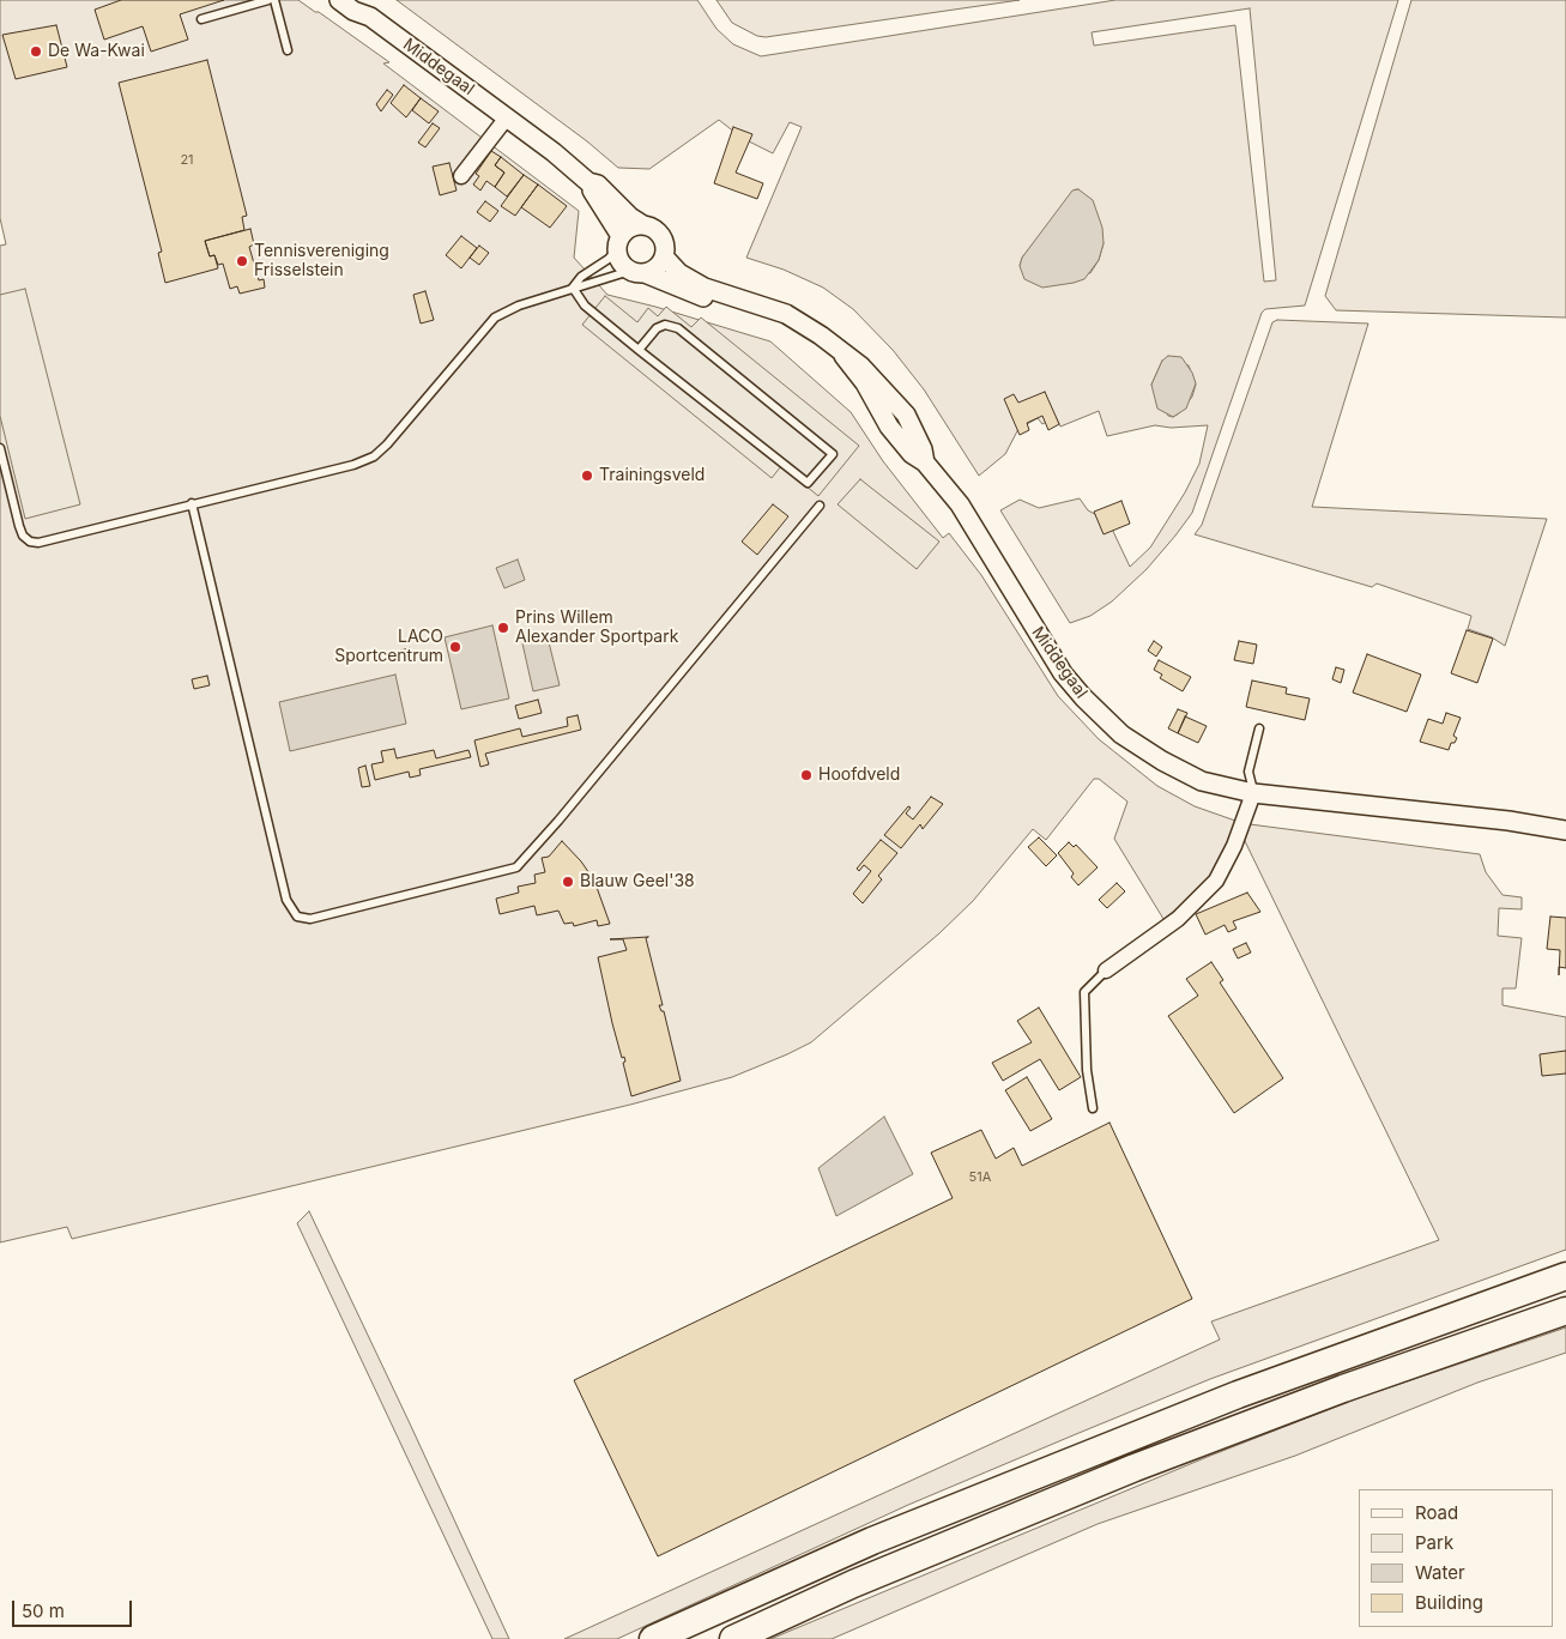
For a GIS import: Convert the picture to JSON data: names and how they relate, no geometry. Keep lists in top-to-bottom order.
{
  "streets": {
    "street": ["Middegaal"]
  },
  "places": [
    "De Wa-Kwai",
    "Tennisvereniging Frisselstein",
    "Trainingsveld",
    "Prins Willem Alexander Sportpark",
    "LACO Sportcentrum",
    "Hoofdveld",
    "Blauw Geel'38"
  ],
  "house_numbers": ["21", "51A"],
  "legend": [
    "Road",
    "Park",
    "Water",
    "Building"
  ],
  "scale_bar": "50 m"
}
